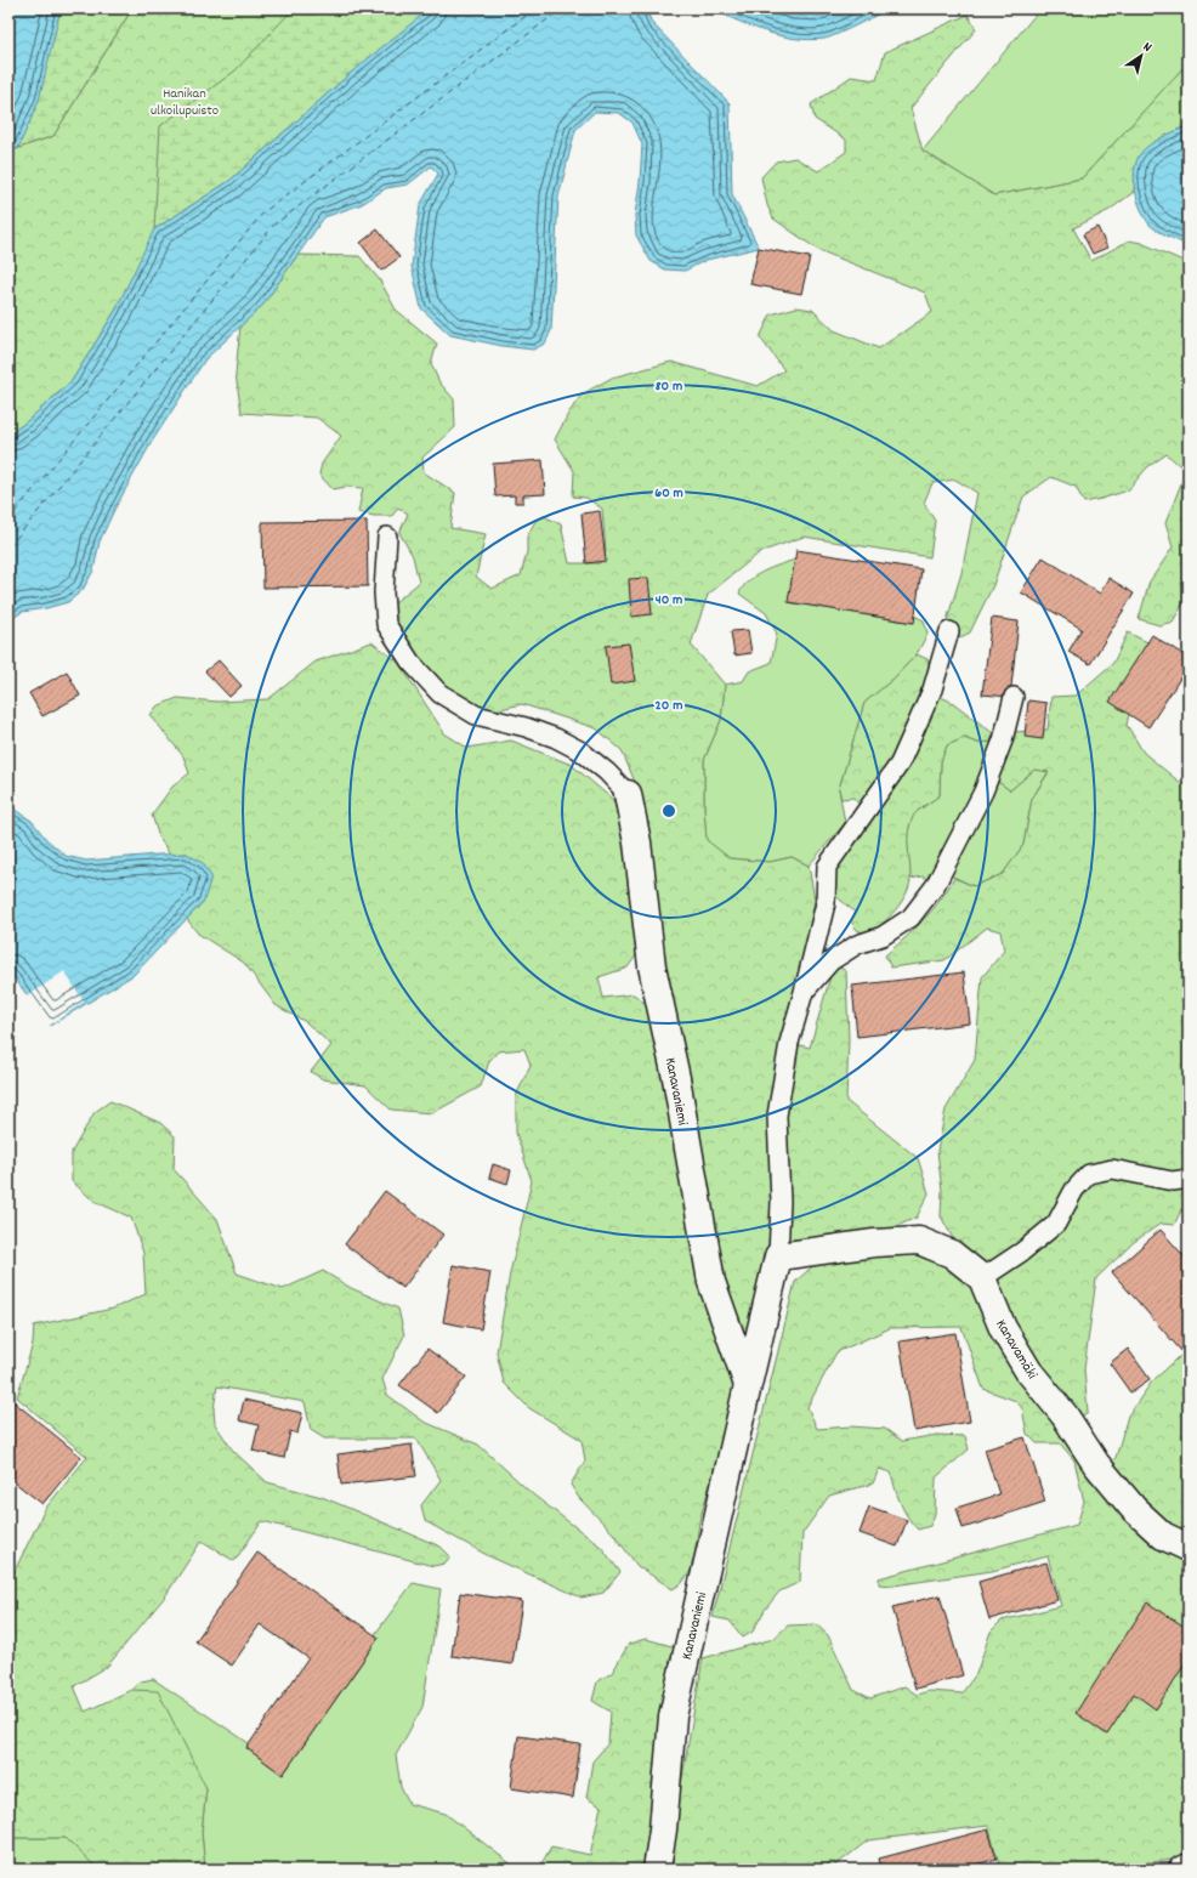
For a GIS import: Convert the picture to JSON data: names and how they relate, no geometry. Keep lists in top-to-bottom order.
{
  "streets": {
    "street": ["Kanavaniemi", "Kanavamäki"]
  },
  "crossings": [
    ["Kanavaniemi", "Kanavamäki"]
  ],
  "parks": ["Hanikan ulkoilupuisto"],
  "north": "top right",
  "rings": [
    "80 m",
    "60 m",
    "40 m",
    "20 m"
  ]
}
